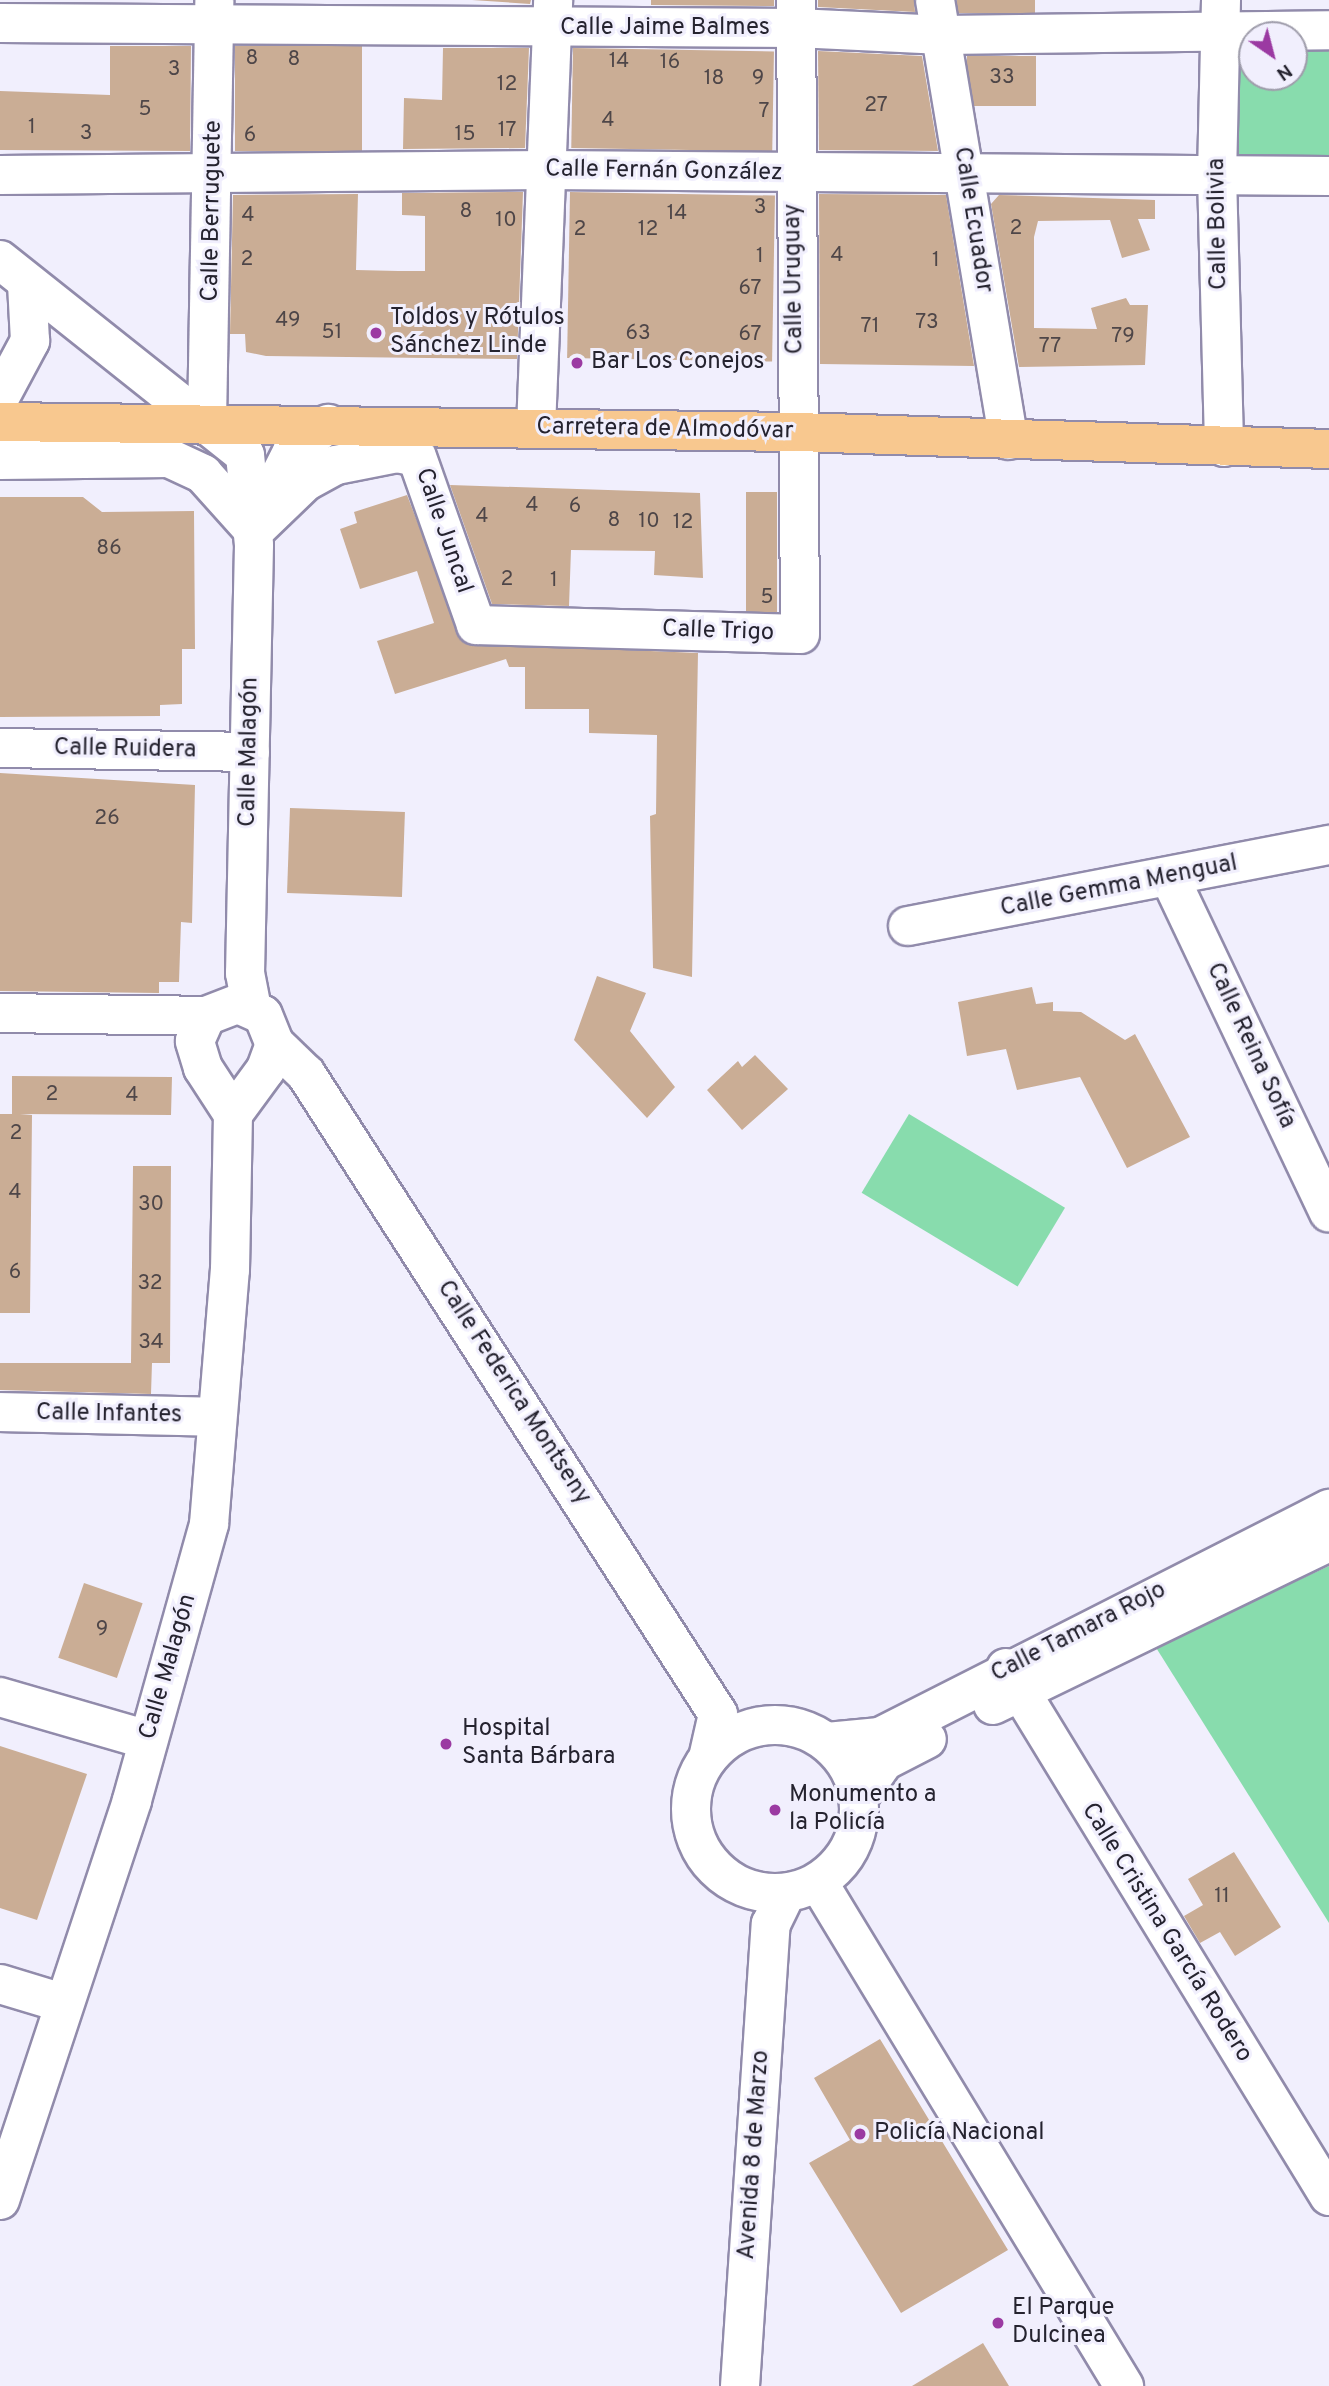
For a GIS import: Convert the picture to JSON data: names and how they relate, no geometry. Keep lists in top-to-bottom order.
{
  "streets": {
    "main road": ["Carretera de Almodóvar"],
    "street": [
      "Calle Jaime Balmes",
      "Calle Fernán González",
      "Calle Berruguete",
      "Calle Ecuador",
      "Calle Bolivia",
      "Calle Uruguay",
      "Calle Juncal",
      "Calle Trigo",
      "Calle Ruidera",
      "Calle Malagón",
      "Calle Gemma Mengual",
      "Calle Reina Sofía",
      "Calle Federica Montseny",
      "Calle Infantes",
      "Calle Tamara Rojo",
      "Calle Cristina García Rodero",
      "Avenida 8 de Marzo"
    ]
  },
  "crossings": [
    ["Calle Jaime Balmes", "Calle Berruguete"],
    ["Calle Jaime Balmes", "Calle Ecuador"],
    ["Calle Jaime Balmes", "Calle Bolivia"],
    ["Calle Jaime Balmes", "Calle Uruguay"],
    ["Calle Fernán González", "Calle Berruguete"],
    ["Calle Fernán González", "Calle Ecuador"],
    ["Calle Fernán González", "Calle Bolivia"],
    ["Calle Fernán González", "Calle Uruguay"],
    ["Calle Berruguete", "Carretera de Almodóvar"],
    ["Calle Berruguete", "Calle Malagón"],
    ["Calle Ecuador", "Carretera de Almodóvar"],
    ["Calle Bolivia", "Carretera de Almodóvar"],
    ["Calle Uruguay", "Carretera de Almodóvar"],
    ["Calle Uruguay", "Calle Trigo"],
    ["Carretera de Almodóvar", "Calle Trigo"],
    ["Carretera de Almodóvar", "Calle Malagón"],
    ["Calle Juncal", "Calle Trigo"],
    ["Calle Juncal", "Calle Malagón"],
    ["Calle Ruidera", "Calle Malagón"],
    ["Calle Malagón", "Calle Federica Montseny"],
    ["Calle Malagón", "Calle Infantes"],
    ["Calle Gemma Mengual", "Calle Reina Sofía"],
    ["Calle Tamara Rojo", "Calle Cristina García Rodero"],
    ["Calle Tamara Rojo", "Avenida 8 de Marzo"]
  ],
  "places": [
    "Toldos y Rótulos Sánchez Linde",
    "Bar Los Conejos",
    "Hospital Santa Bárbara",
    "Monumento a la Policía",
    "Policía Nacional",
    "El Parque Dulcinea"
  ],
  "house_numbers": [
    "8",
    "8",
    "14",
    "16",
    "3",
    "33",
    "18",
    "9",
    "12",
    "27",
    "5",
    "7",
    "4",
    "1",
    "17",
    "3",
    "15",
    "6",
    "3",
    "8",
    "14",
    "4",
    "10",
    "2",
    "2",
    "12",
    "4",
    "1",
    "2",
    "1",
    "67",
    "49",
    "73",
    "71",
    "51",
    "63",
    "67",
    "79",
    "77",
    "4",
    "6",
    "4",
    "8",
    "10",
    "12",
    "86",
    "2",
    "1",
    "5",
    "26",
    "2",
    "4",
    "2",
    "4",
    "30",
    "6",
    "32",
    "34",
    "9",
    "11"
  ],
  "north": "bottom right"
}
